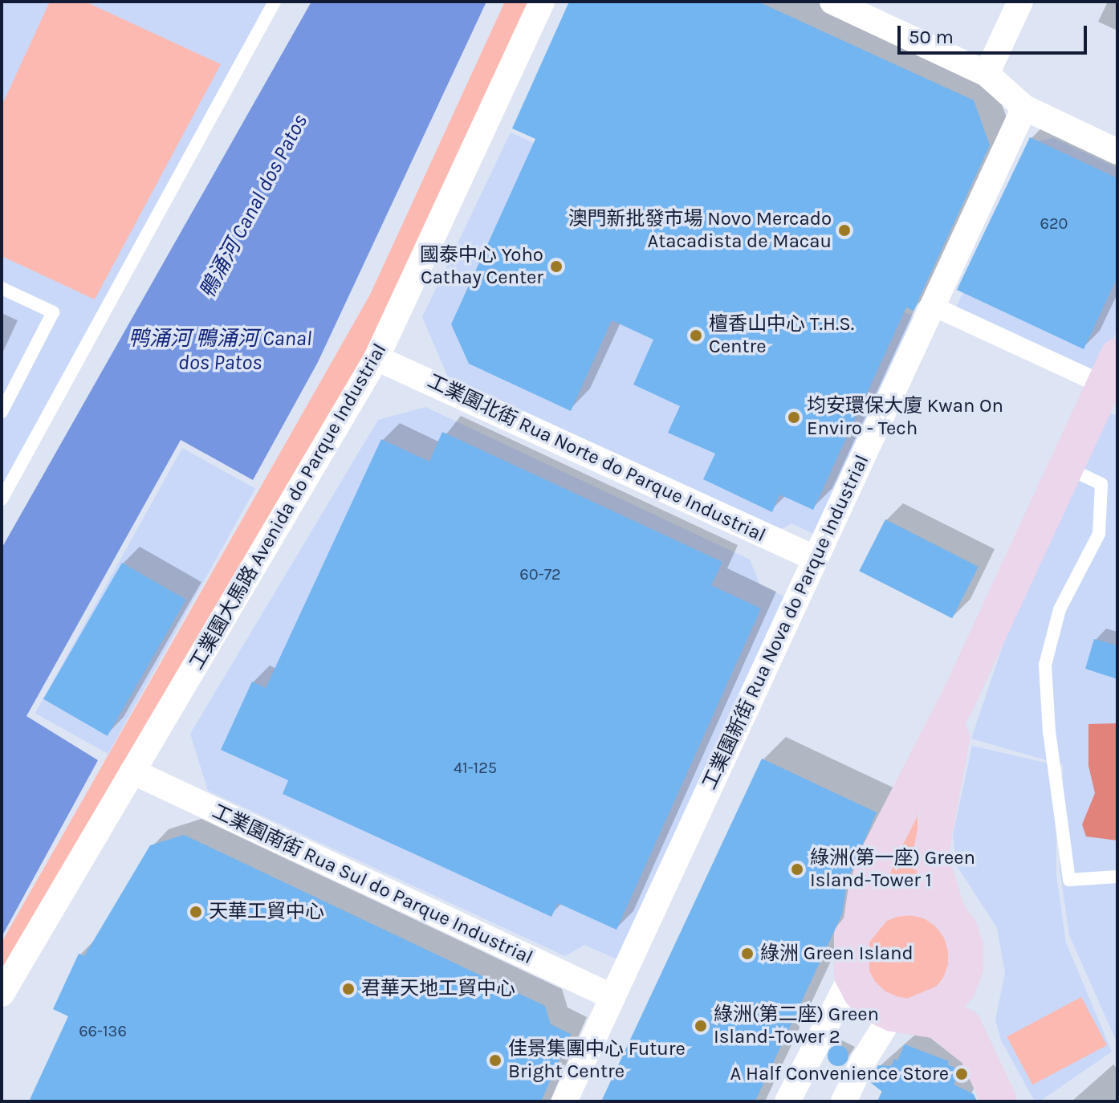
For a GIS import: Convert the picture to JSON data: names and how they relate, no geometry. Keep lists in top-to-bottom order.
{
  "streets": {
    "street": [
      "工業園北街 Rua Norte do Parque Industrial",
      "工業園大馬路 Avenida do Parque Industrial",
      "工業園新街 Rua Nova do Parque Industrial",
      "工業園南街 Rua Sul do Parque Industrial"
    ]
  },
  "crossings": [
    ["工業園北街 Rua Norte do Parque Industrial", "工業園大馬路 Avenida do Parque Industrial"],
    ["工業園北街 Rua Norte do Parque Industrial", "工業園新街 Rua Nova do Parque Industrial"],
    ["工業園大馬路 Avenida do Parque Industrial", "工業園南街 Rua Sul do Parque Industrial"],
    ["工業園新街 Rua Nova do Parque Industrial", "工業園南街 Rua Sul do Parque Industrial"]
  ],
  "water": ["鴨涌河 Canal dos Patos", "鸭涌河 鴨涌河 Canal dos Patos"],
  "places": [
    "澳門新批發市場 Novo Mercado Atacadista de Macau",
    "國泰中心 Yoho Cathay Center",
    "檀香山中心 T.H.S. Centre",
    "均安環保大廈 Kwan On Enviro - Tech",
    "綠洲(第一座) Green Island-Tower 1",
    "天華工貿中心",
    "綠洲 Green Island",
    "君華天地工貿中心",
    "綠洲(第二座) Green Island-Tower 2",
    "佳景集團中心 Future Bright Centre",
    "A Half Convenience Store"
  ],
  "house_numbers": [
    "620",
    "60-72",
    "41-125",
    "66-136"
  ],
  "scale_bar": "50 m"
}
